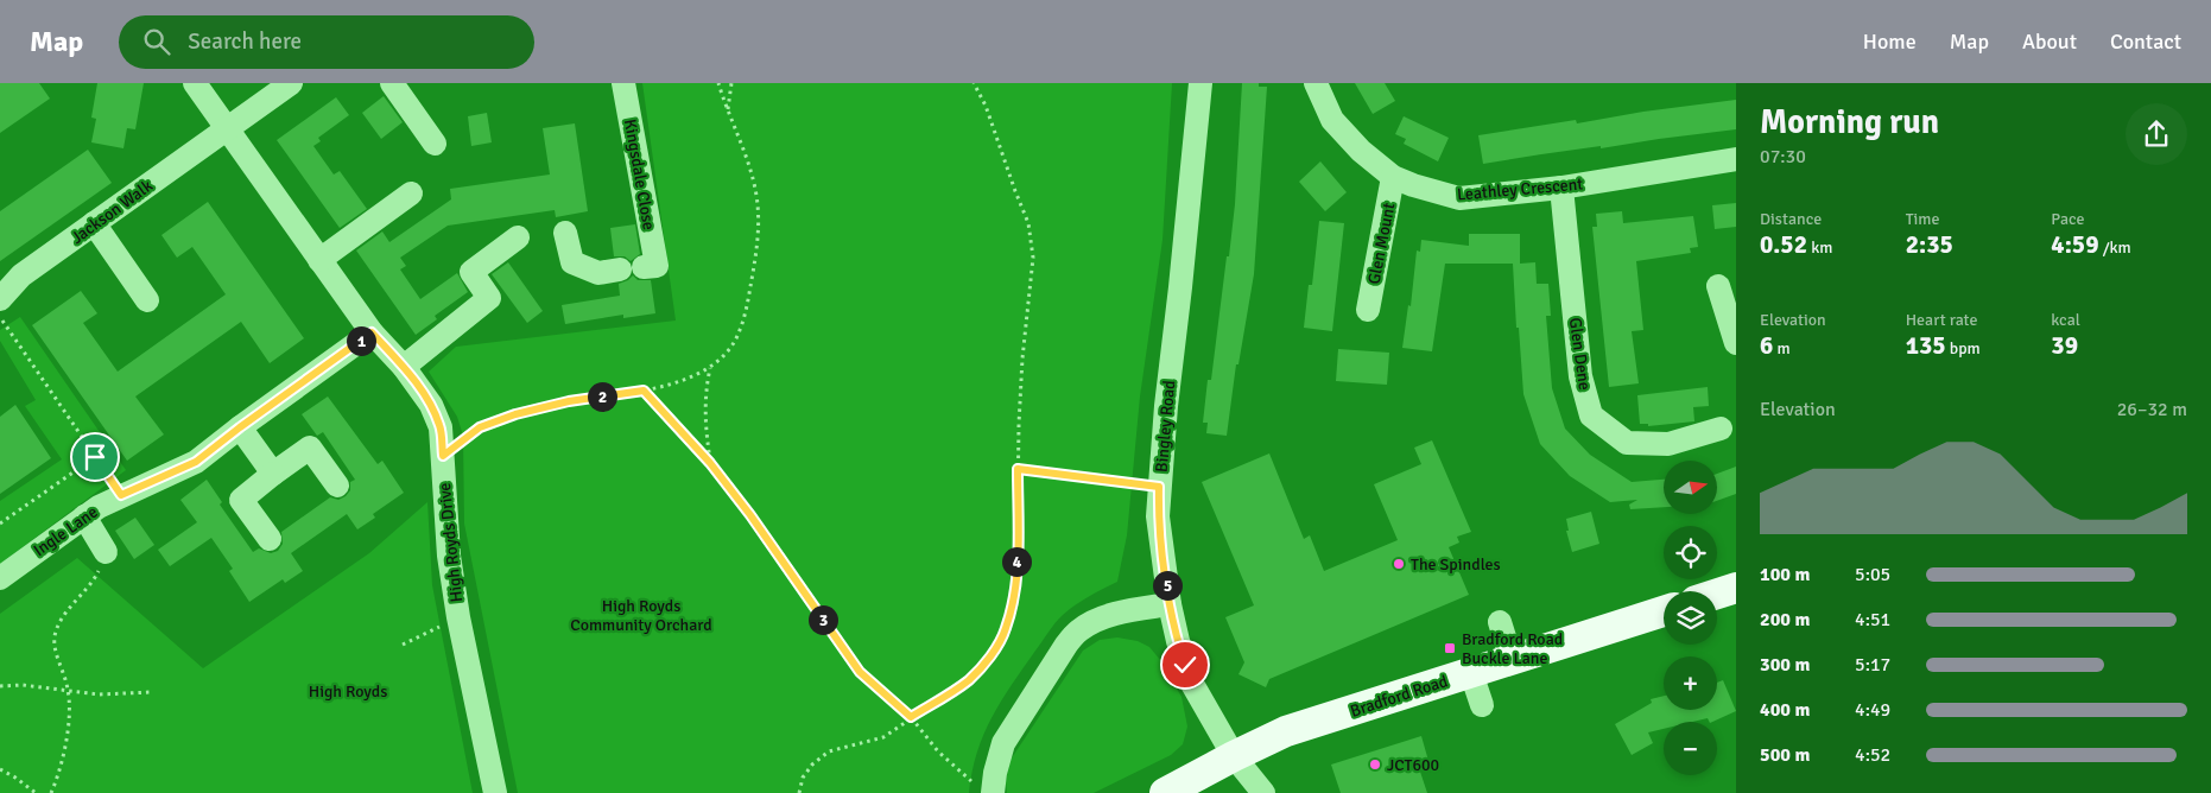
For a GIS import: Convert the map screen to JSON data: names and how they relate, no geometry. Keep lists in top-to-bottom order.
{
  "streets": {
    "main road": ["Bradford Road"],
    "street": [
      "Kingsdale Close",
      "Leathley Crescent",
      "Jackson Walk",
      "Glen Mount",
      "Glen Dene",
      "Bingley Road",
      "Ingle Lane",
      "High Royds Drive"
    ]
  },
  "crossings": [
    ["Leathley Crescent", "Glen Mount"],
    ["Leathley Crescent", "Glen Dene"],
    ["Jackson Walk", "High Royds Drive"],
    ["Bingley Road", "Bradford Road"],
    ["Ingle Lane", "High Royds Drive"]
  ],
  "parks": ["High Royds Community Orchard", "High Royds"],
  "places": {
    "other": ["The Spindles", "JCT600"],
    "transit": ["Bradford Road Buckle Lane"]
  },
  "north": "right",
  "page": {
    "header": "Map",
    "search": "Search here",
    "nav": [
      "Home",
      "Map",
      "About",
      "Contact"
    ],
    "heading": ["Morning run", "07:30"],
    "stats": [
      ["Distance", "0.52 km"],
      ["Time", "2:35"],
      ["Pace", "4:59 /km"],
      ["Elevation", "6 m"],
      ["Heart rate", "135 bpm"],
      ["kcal", "39"]
    ],
    "pins": [
      "1",
      "2",
      "4",
      "5",
      "3"
    ],
    "chart": ["Elevation", "26–32 m"],
    "map_buttons": ["+", "−"],
    "list": [
      {
        "name": "100 m",
        "note": "5:05"
      },
      {
        "name": "200 m",
        "note": "4:51"
      },
      {
        "name": "300 m",
        "note": "5:17"
      },
      {
        "name": "400 m",
        "note": "4:49"
      },
      {
        "name": "500 m",
        "note": "4:52"
      }
    ]
  }
}
